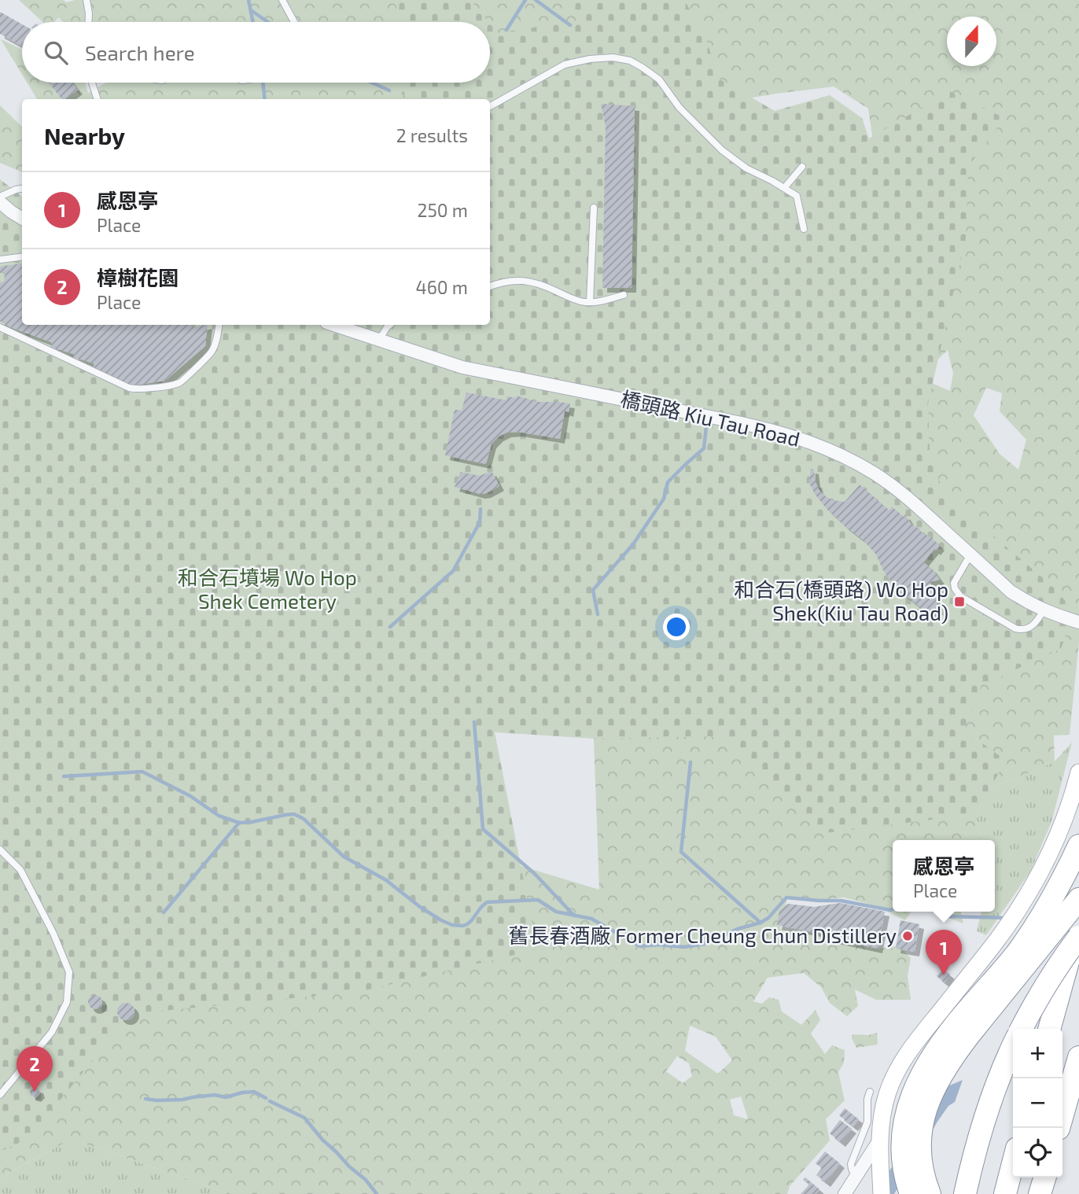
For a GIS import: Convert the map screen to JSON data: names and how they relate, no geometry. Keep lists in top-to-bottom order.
{
  "streets": {
    "street": ["橋頭路 Kiu Tau Road"]
  },
  "parks": ["和合石墳場 Wo Hop Shek Cemetery"],
  "places": {
    "transit": ["和合石(橋頭路) Wo Hop Shek(Kiu Tau Road)"],
    "other": ["舊長春酒廠 Former Cheung Chun Distillery"]
  },
  "north": "top",
  "page": {
    "search": "Search here",
    "heading": ["Nearby", "2 results"],
    "list": [
      {
        "mark": "1",
        "name": "感恩亭",
        "note": "Place",
        "value": "250 m"
      },
      {
        "mark": "2",
        "name": "樟樹花園",
        "note": "Place",
        "value": "460 m"
      }
    ],
    "popup": ["感恩亭", "Place"],
    "pins": ["1", "2"],
    "map_buttons": ["+", "−"]
  }
}
